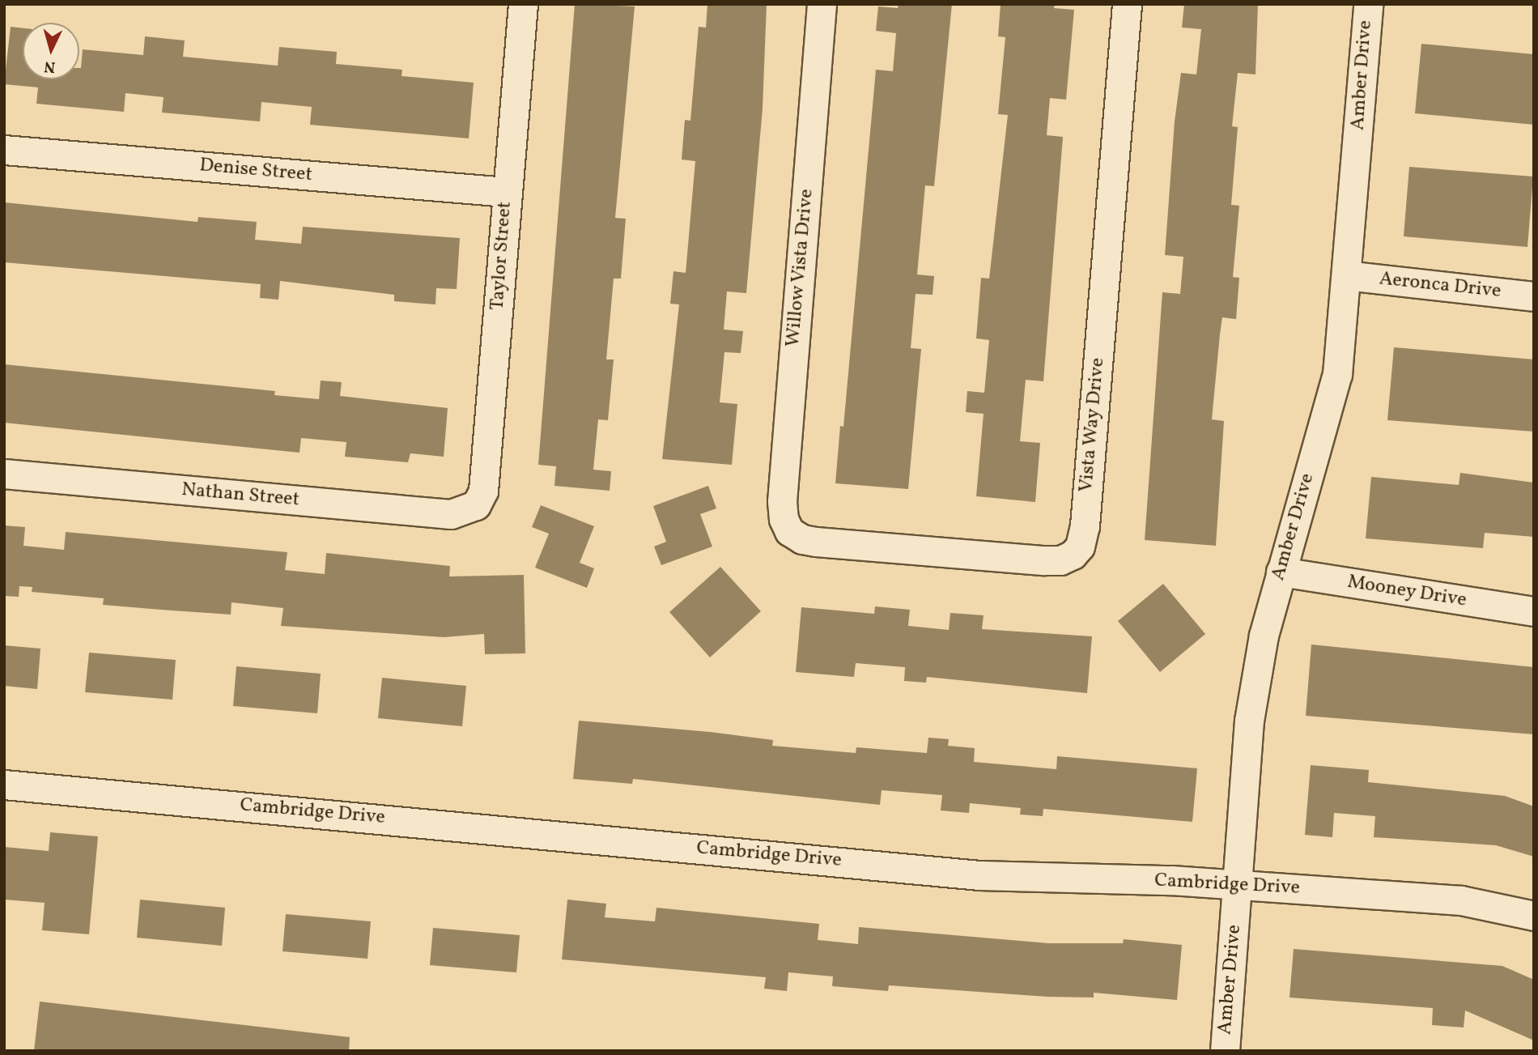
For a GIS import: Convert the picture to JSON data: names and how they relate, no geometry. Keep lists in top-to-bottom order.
{
  "streets": {
    "street": [
      "Amber Drive",
      "Denise Street",
      "Taylor Street",
      "Willow Vista Drive",
      "Aeronca Drive",
      "Vista Way Drive",
      "Nathan Street",
      "Mooney Drive",
      "Cambridge Drive"
    ]
  },
  "crossings": [
    ["Amber Drive", "Aeronca Drive"],
    ["Amber Drive", "Mooney Drive"],
    ["Amber Drive", "Cambridge Drive"],
    ["Denise Street", "Taylor Street"],
    ["Taylor Street", "Nathan Street"],
    ["Willow Vista Drive", "Vista Way Drive"]
  ],
  "north": "bottom"
}
